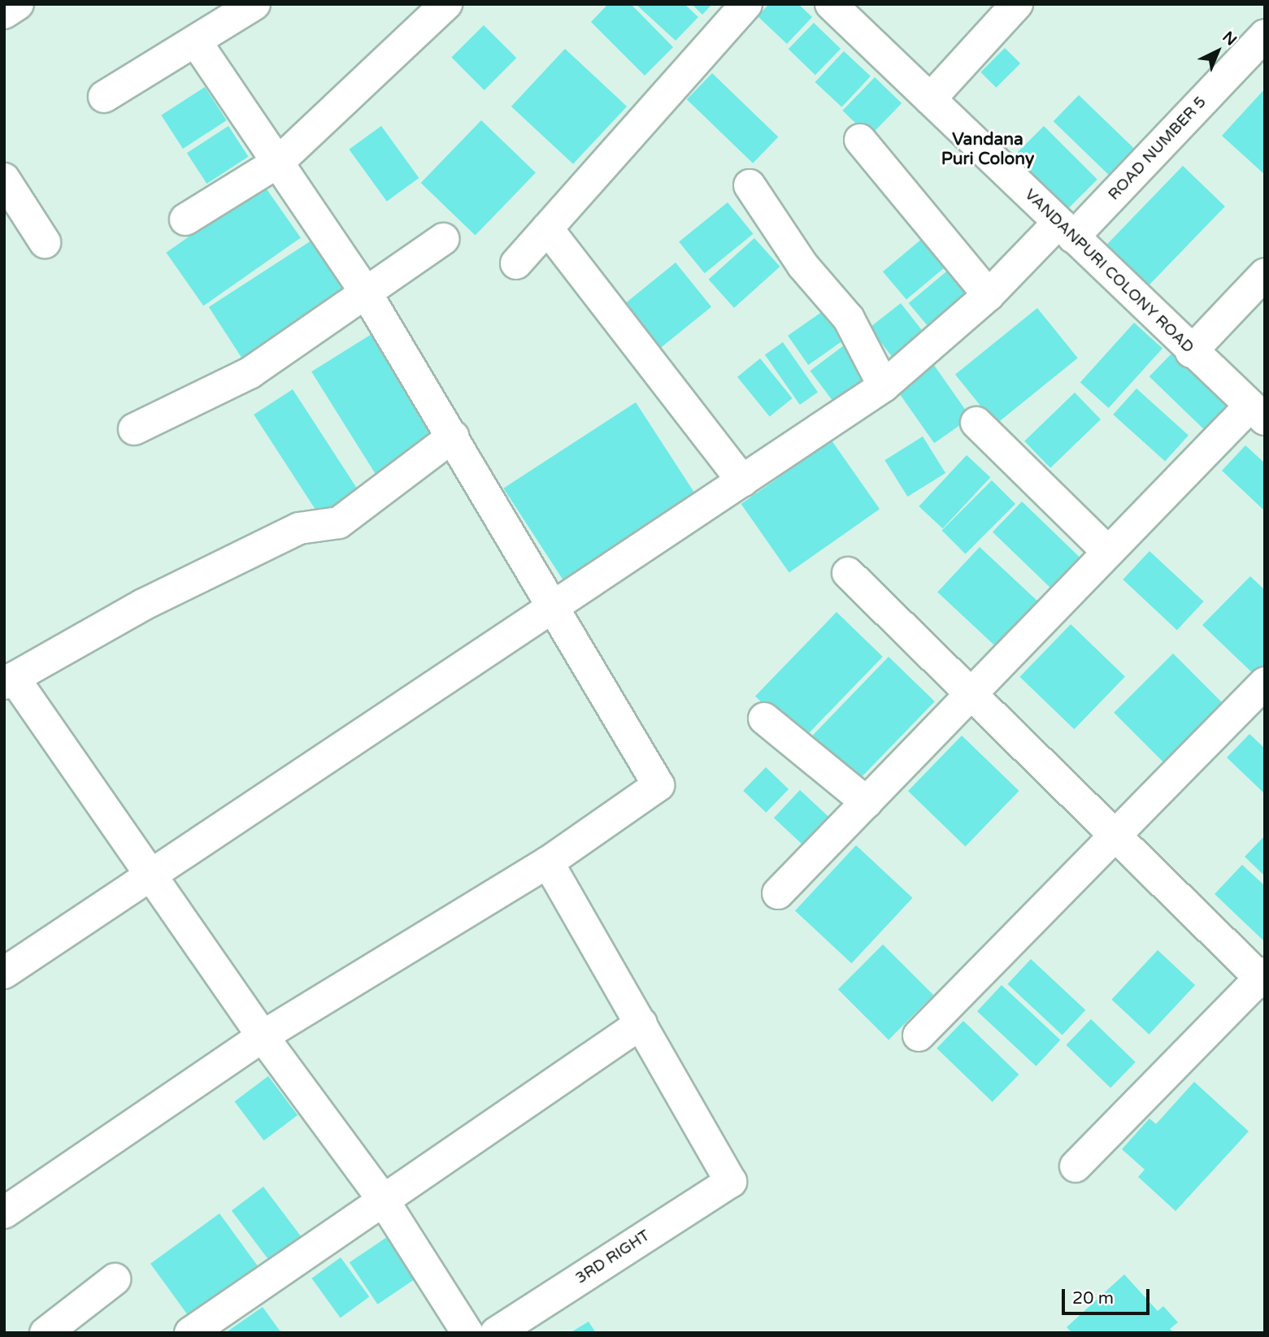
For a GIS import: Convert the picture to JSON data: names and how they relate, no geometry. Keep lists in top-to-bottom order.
{
  "streets": {
    "street": ["ROAD NUMBER 5", "VANDANPURI COLONY ROAD", "3RD RIGHT"]
  },
  "crossings": [
    ["ROAD NUMBER 5", "VANDANPURI COLONY ROAD"]
  ],
  "districts": ["Vandana Puri Colony"],
  "scale_bar": "20 m",
  "north": "top right"
}
